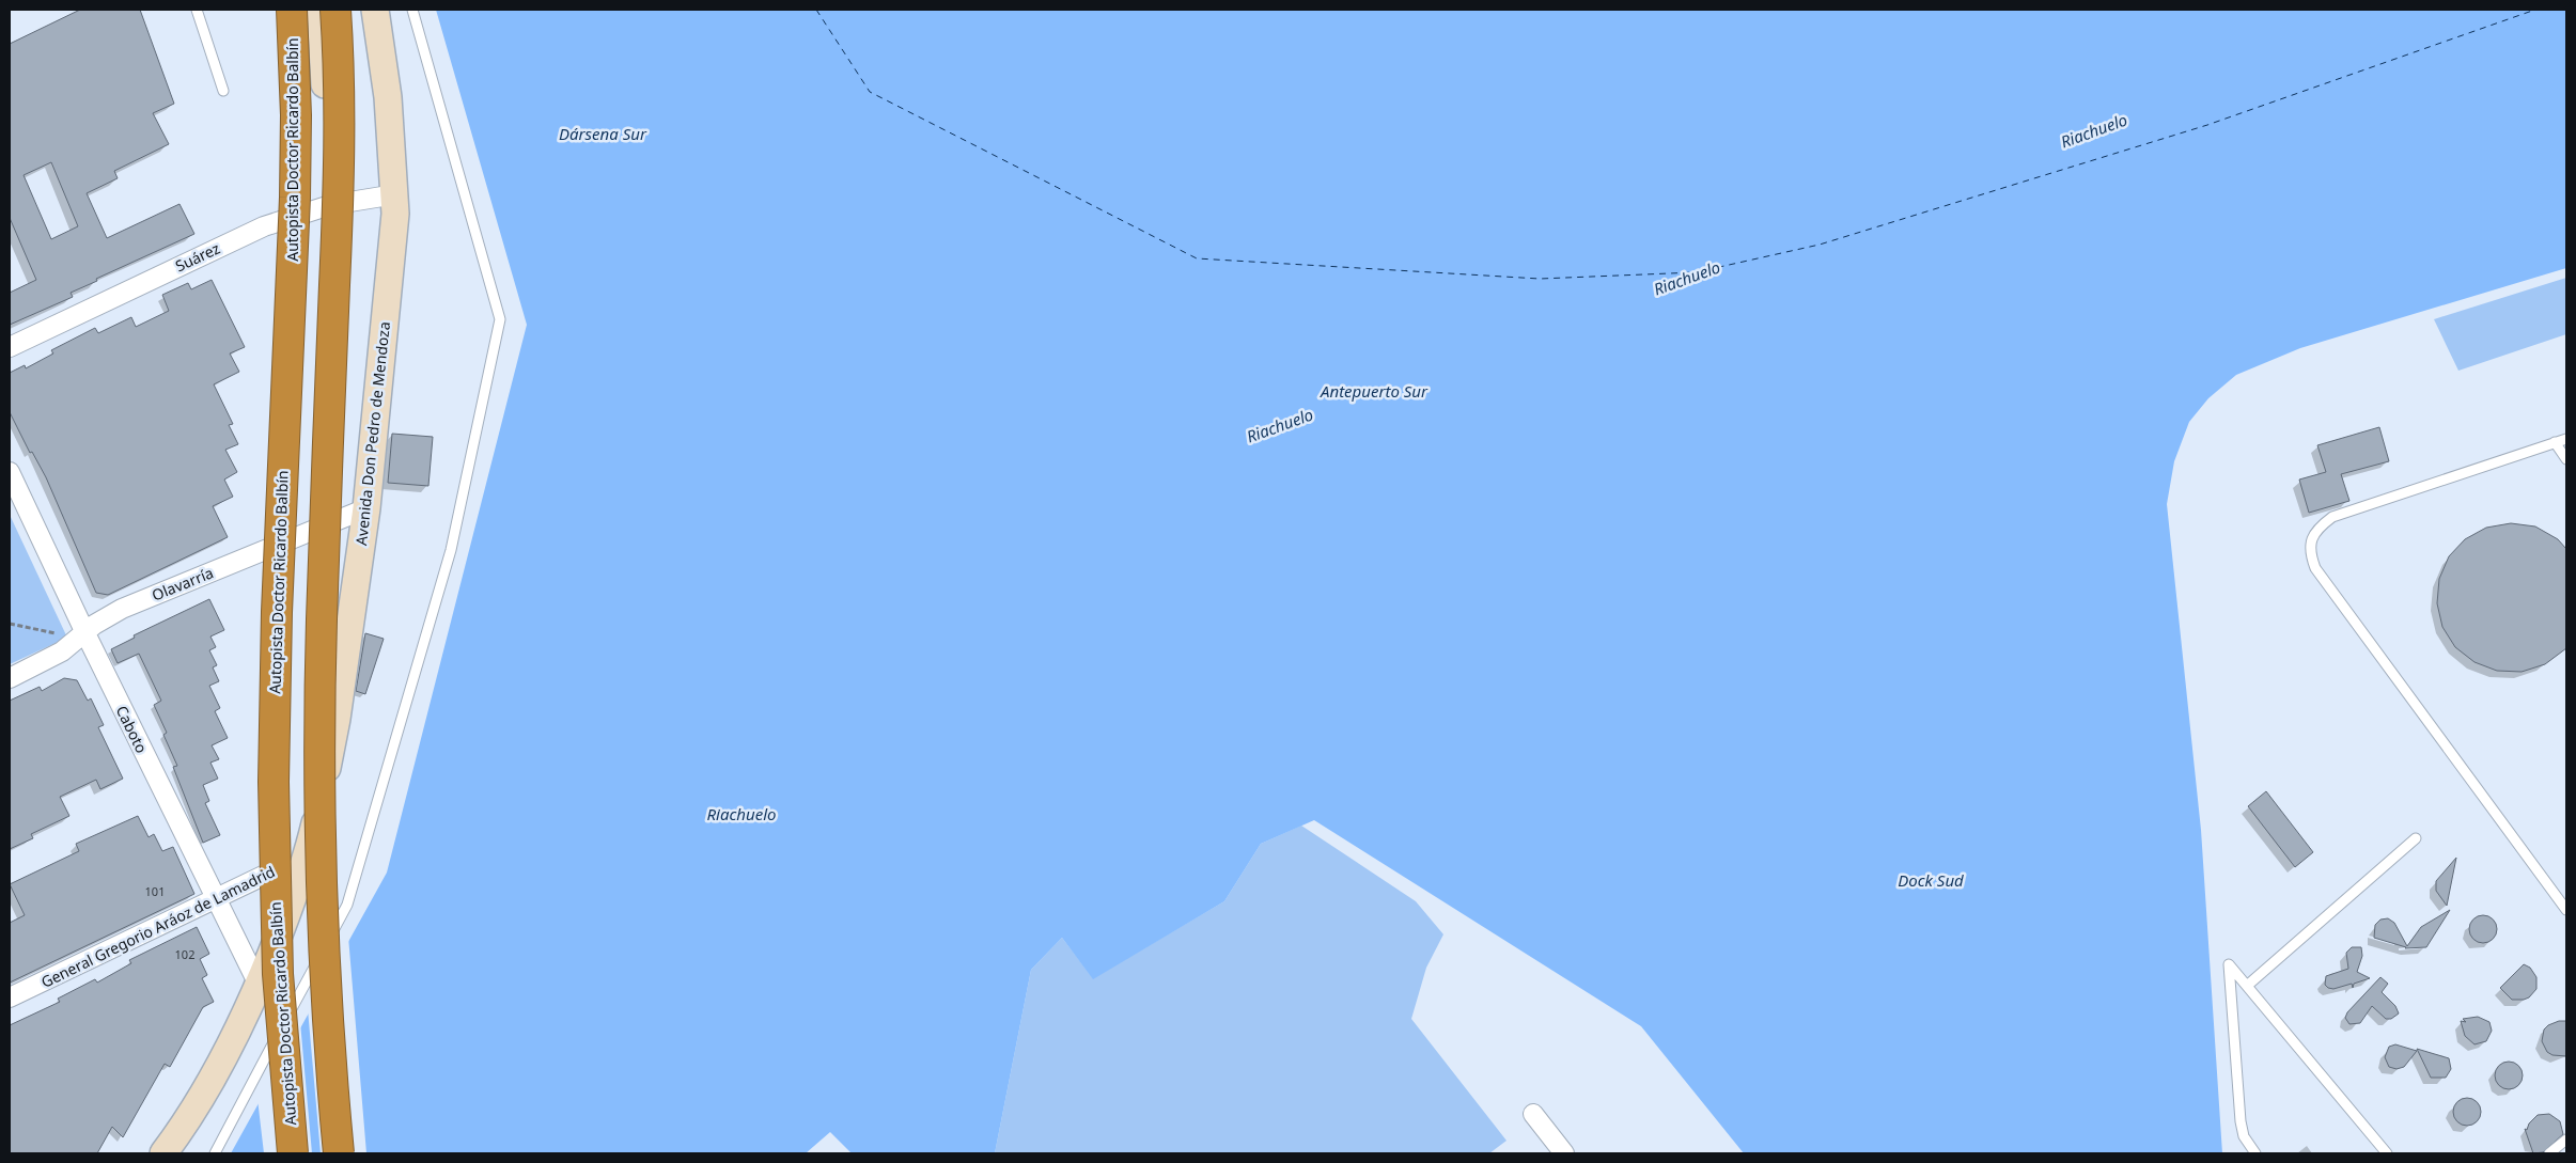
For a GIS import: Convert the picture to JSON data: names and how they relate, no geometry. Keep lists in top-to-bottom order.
{
  "streets": {
    "highway": ["Autopista Doctor Ricardo Balbín"],
    "main road": ["Avenida Don Pedro de Mendoza"],
    "street": [
      "Suárez",
      "Olavarría",
      "Caboto",
      "General Gregorio Aráoz de Lamadrid"
    ]
  },
  "crossings": [
    ["Suárez", "Avenida Don Pedro de Mendoza"],
    ["Avenida Don Pedro de Mendoza", "Olavarría"],
    ["Avenida Don Pedro de Mendoza", "Caboto"],
    ["Avenida Don Pedro de Mendoza", "General Gregorio Aráoz de Lamadrid"],
    ["Olavarría", "Caboto"],
    ["Caboto", "General Gregorio Aráoz de Lamadrid"]
  ],
  "water": [
    "Riachuelo",
    "Dársena Sur",
    "Antepuerto Sur",
    "Dock Sud"
  ],
  "house_numbers": ["101", "102"]
}
